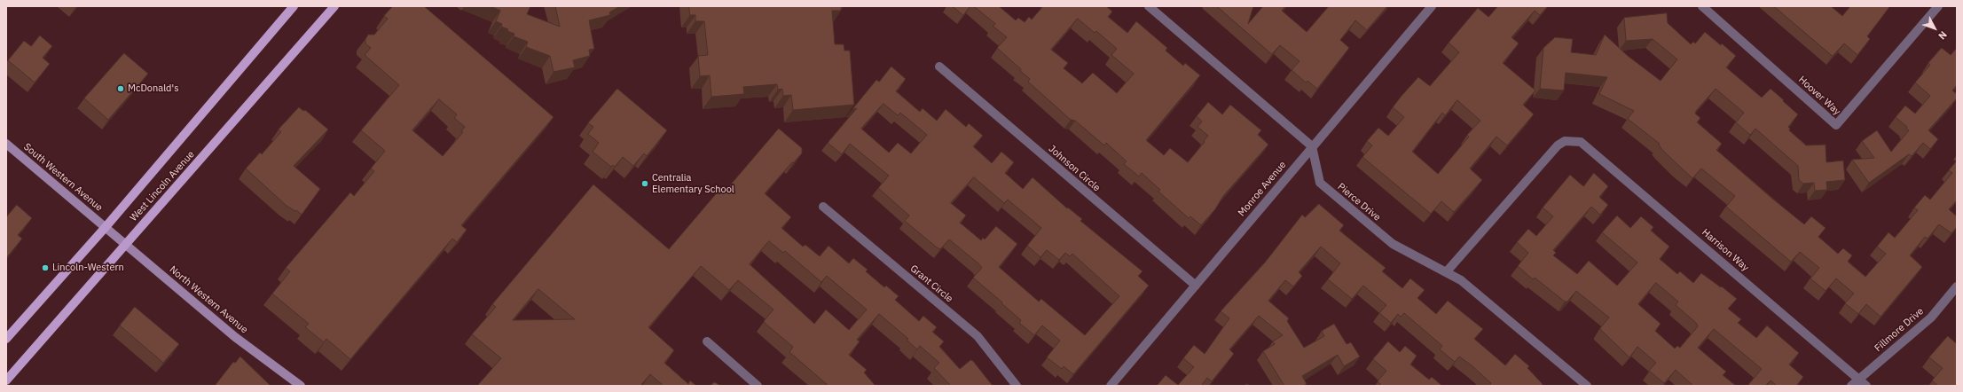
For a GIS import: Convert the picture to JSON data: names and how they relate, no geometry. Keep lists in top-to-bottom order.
{
  "streets": {
    "main road": ["South Western Avenue", "West Lincoln Avenue", "North Western Avenue"],
    "street": [
      "Hoover Way",
      "Johnson Circle",
      "Monroe Avenue",
      "Pierce Drive",
      "Harrison Way",
      "Grant Circle",
      "Fillmore Drive"
    ]
  },
  "crossings": [
    ["Johnson Circle", "Monroe Avenue"],
    ["South Western Avenue", "West Lincoln Avenue"],
    ["South Western Avenue", "North Western Avenue"],
    ["West Lincoln Avenue", "North Western Avenue"],
    ["Monroe Avenue", "Pierce Drive"],
    ["Pierce Drive", "Harrison Way"],
    ["Harrison Way", "Fillmore Drive"]
  ],
  "places": ["McDonald's", "Centralia Elementary School", "Lincoln-Western"],
  "north": "bottom right"
}
